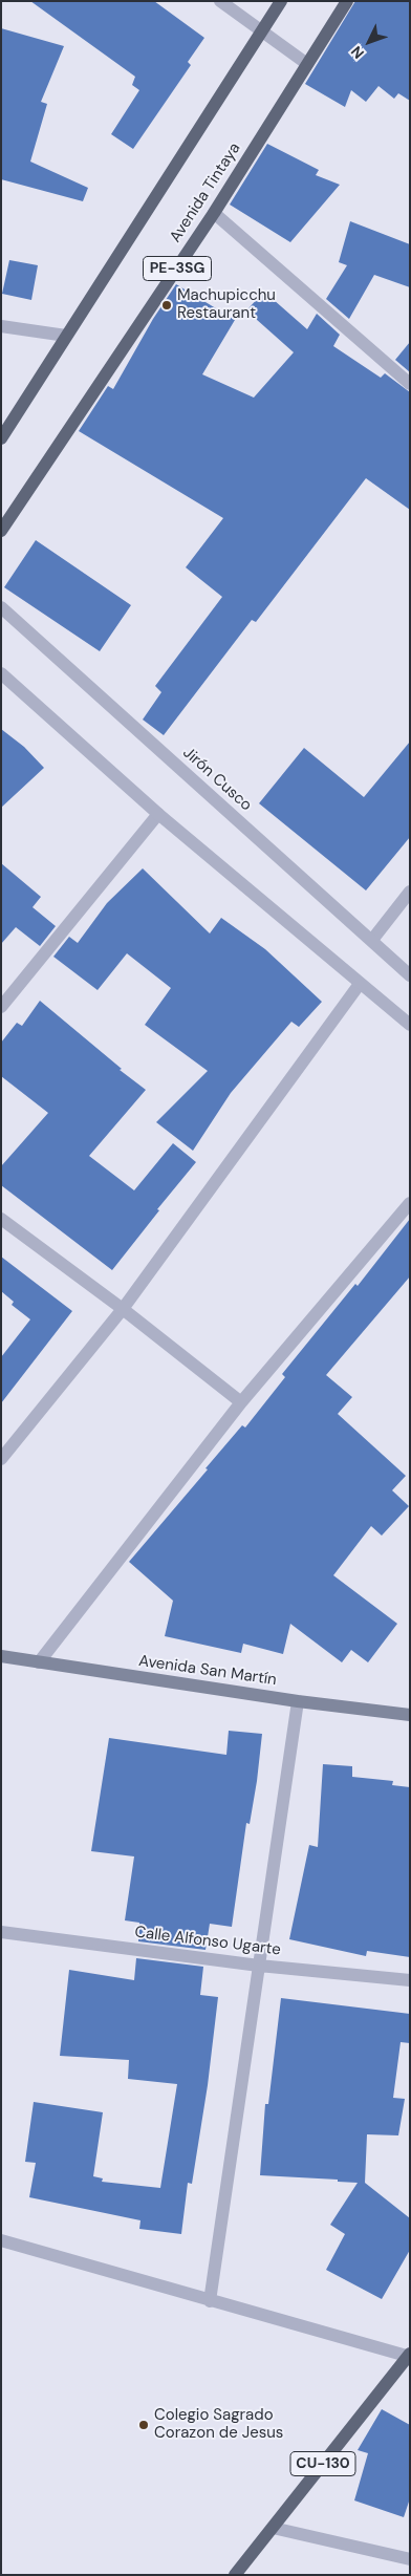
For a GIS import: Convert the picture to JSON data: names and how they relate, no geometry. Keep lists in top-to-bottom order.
{
  "streets": {
    "main road": [
      "Avenida Tintaya",
      "PE-3SG",
      "Avenida San Martín",
      "CU-130"
    ],
    "street": ["Jirón Cusco", "Calle Alfonso Ugarte"]
  },
  "places": ["Machupicchu Restaurant", "Colegio Sagrado Corazon de Jesus"],
  "north": "bottom left"
}
